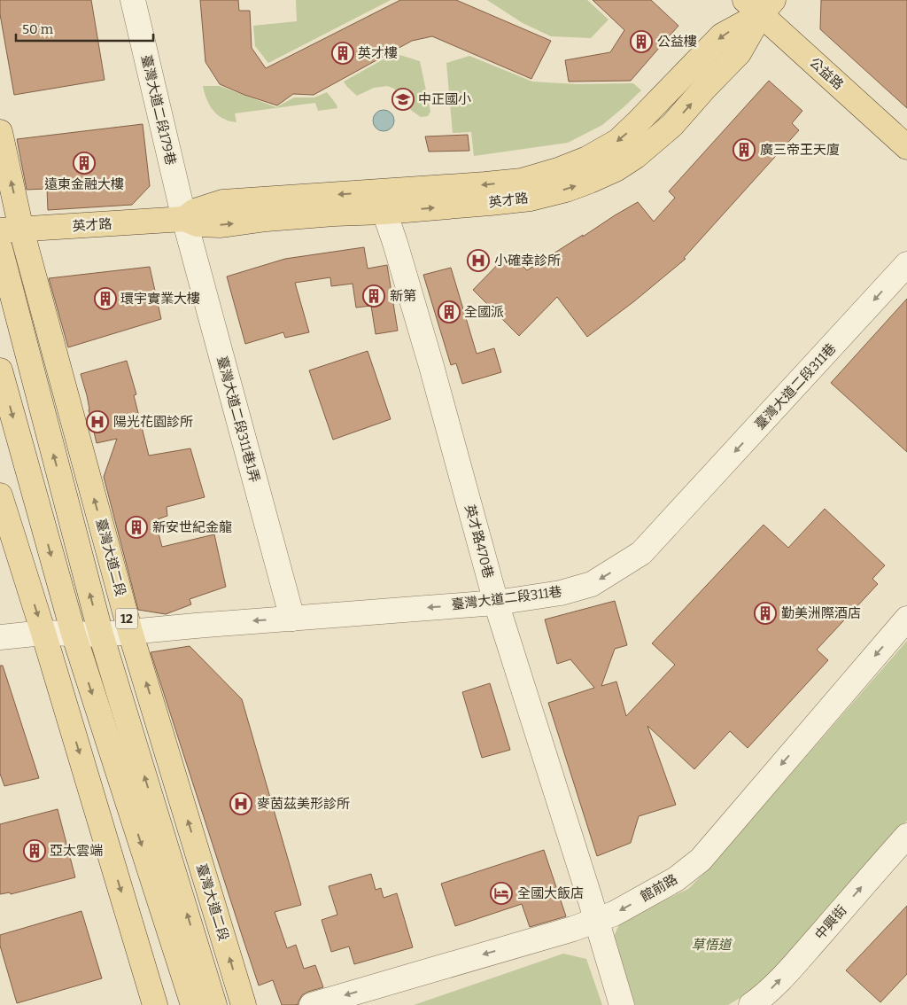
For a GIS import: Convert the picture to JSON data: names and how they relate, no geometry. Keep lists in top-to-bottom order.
{
  "streets": {
    "main road": [
      "公益路",
      "英才路",
      "臺灣大道二段",
      "12"
    ],
    "street": [
      "臺灣大道二段179巷",
      "臺灣大道二段311巷",
      "臺灣大道二段311巷1弄",
      "英才路470巷",
      "館前路",
      "中興街"
    ]
  },
  "crossings": [
    ["公益路", "英才路"],
    ["臺灣大道二段179巷", "英才路"],
    ["臺灣大道二段179巷", "臺灣大道二段311巷1弄"],
    ["英才路", "臺灣大道二段311巷1弄"],
    ["英才路", "英才路470巷"],
    ["英才路", "臺灣大道二段"],
    ["臺灣大道二段311巷", "臺灣大道二段311巷1弄"],
    ["臺灣大道二段311巷", "英才路470巷"],
    ["臺灣大道二段311巷", "臺灣大道二段"],
    ["臺灣大道二段311巷", "12"],
    ["英才路470巷", "館前路"]
  ],
  "one_way": ["臺灣大道二段311巷", "館前路", "中興街"],
  "parks": ["草悟道"],
  "places": {
    "building": [
      "公益樓",
      "英才樓",
      "廣三帝王天廈",
      "遠東金融大樓",
      "新第",
      "環宇實業大樓",
      "全國派",
      "新安世紀金龍",
      "勤美洲際酒店",
      "亞太雲端"
    ],
    "school or university": ["中正國小"],
    "hospital": ["小確幸診所", "陽光花園診所", "麥茵茲美形診所"],
    "hotel": ["全國大飯店"]
  },
  "scale_bar": "50 m"
}
